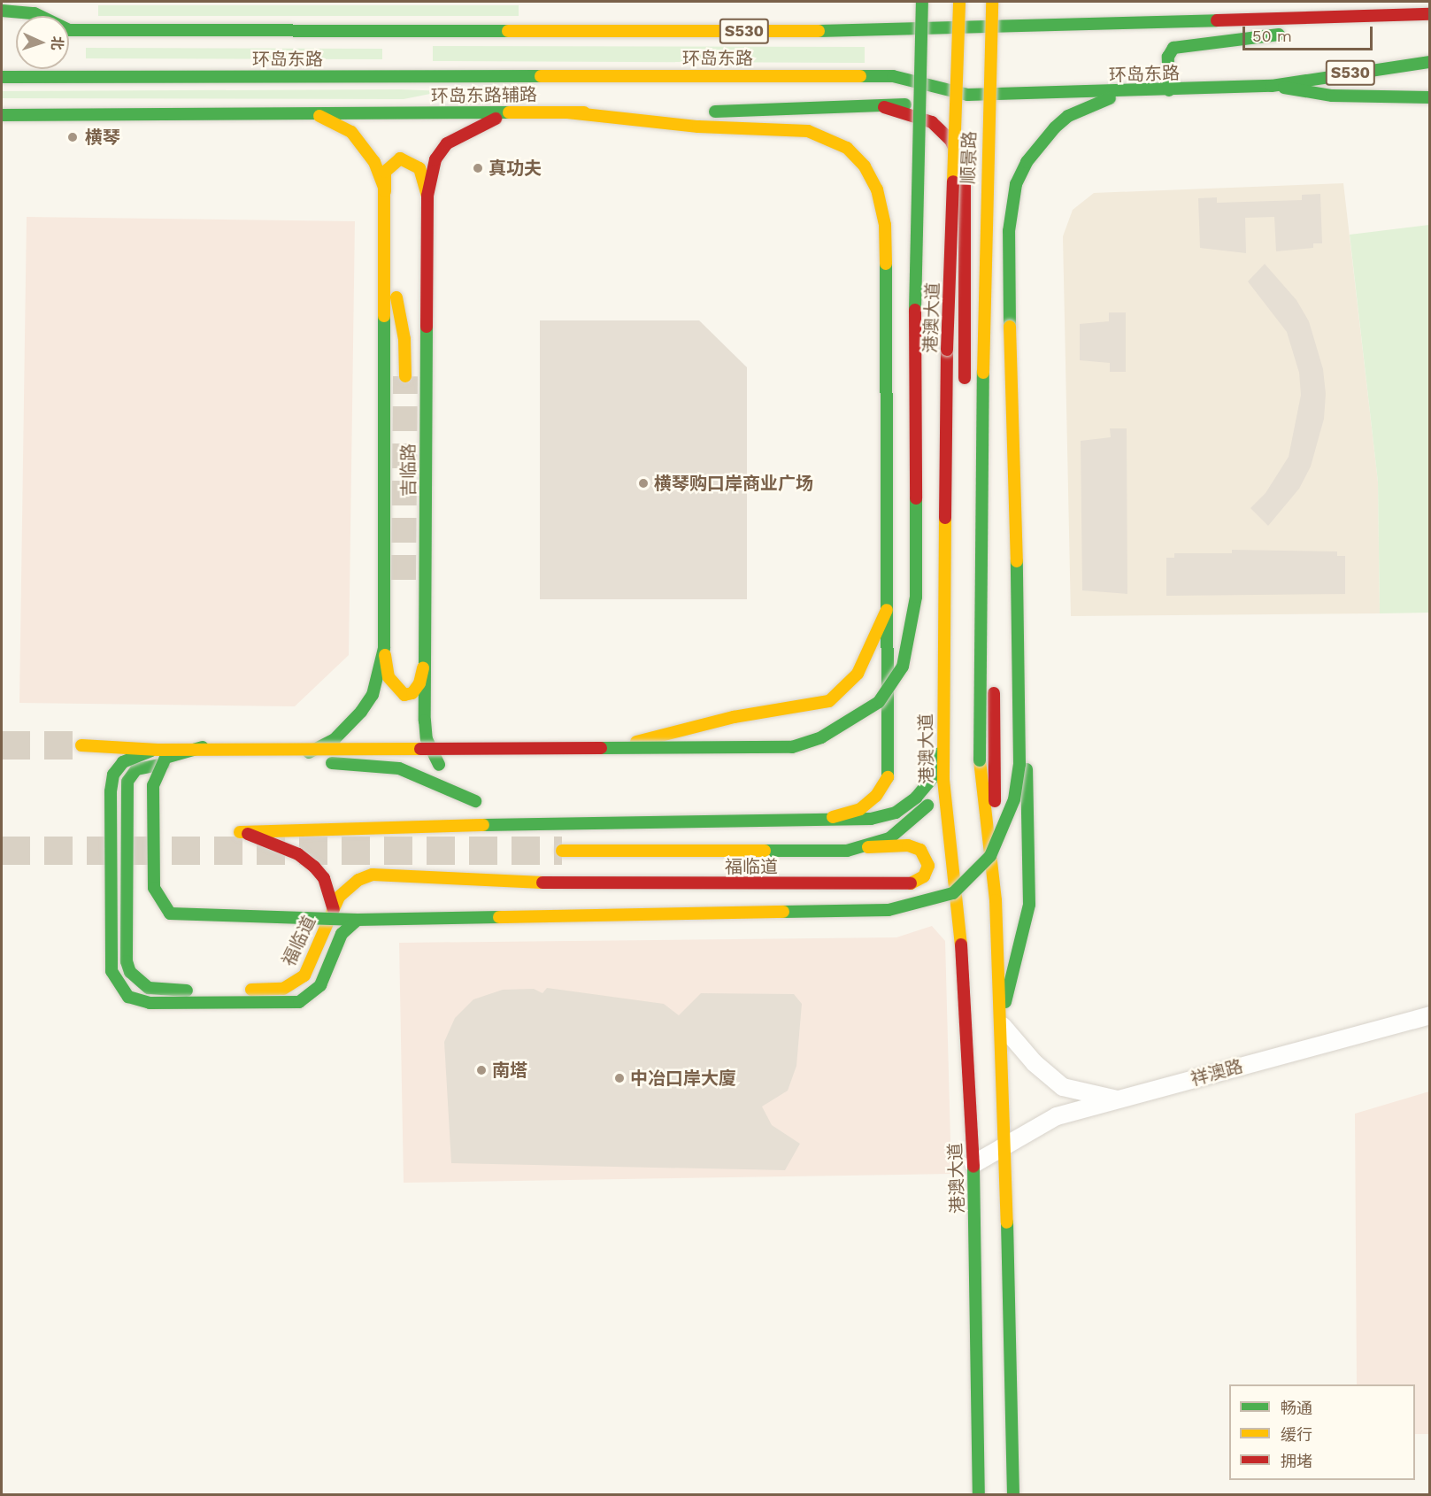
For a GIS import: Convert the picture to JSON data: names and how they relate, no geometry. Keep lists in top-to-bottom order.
{
  "streets": {
    "main road": [
      "S530",
      "环岛东路",
      "环岛东路辅路",
      "顺景路",
      "港澳大道",
      "吉临路",
      "福临道"
    ],
    "street": ["祥澳路"]
  },
  "crossings": [
    ["环岛东路", "环岛东路辅路"],
    ["环岛东路", "港澳大道"],
    ["环岛东路辅路", "吉临路"],
    ["港澳大道", "福临道"],
    ["港澳大道", "祥澳路"],
    ["吉临路", "福临道"]
  ],
  "places": [
    "横琴",
    "真功夫",
    "横琴购口岸商业广场",
    "南塔",
    "中冶口岸大廈"
  ],
  "legend": ["畅通", "缓行", "拥堵"],
  "scale_bar": "50 m",
  "north": "right"
}
